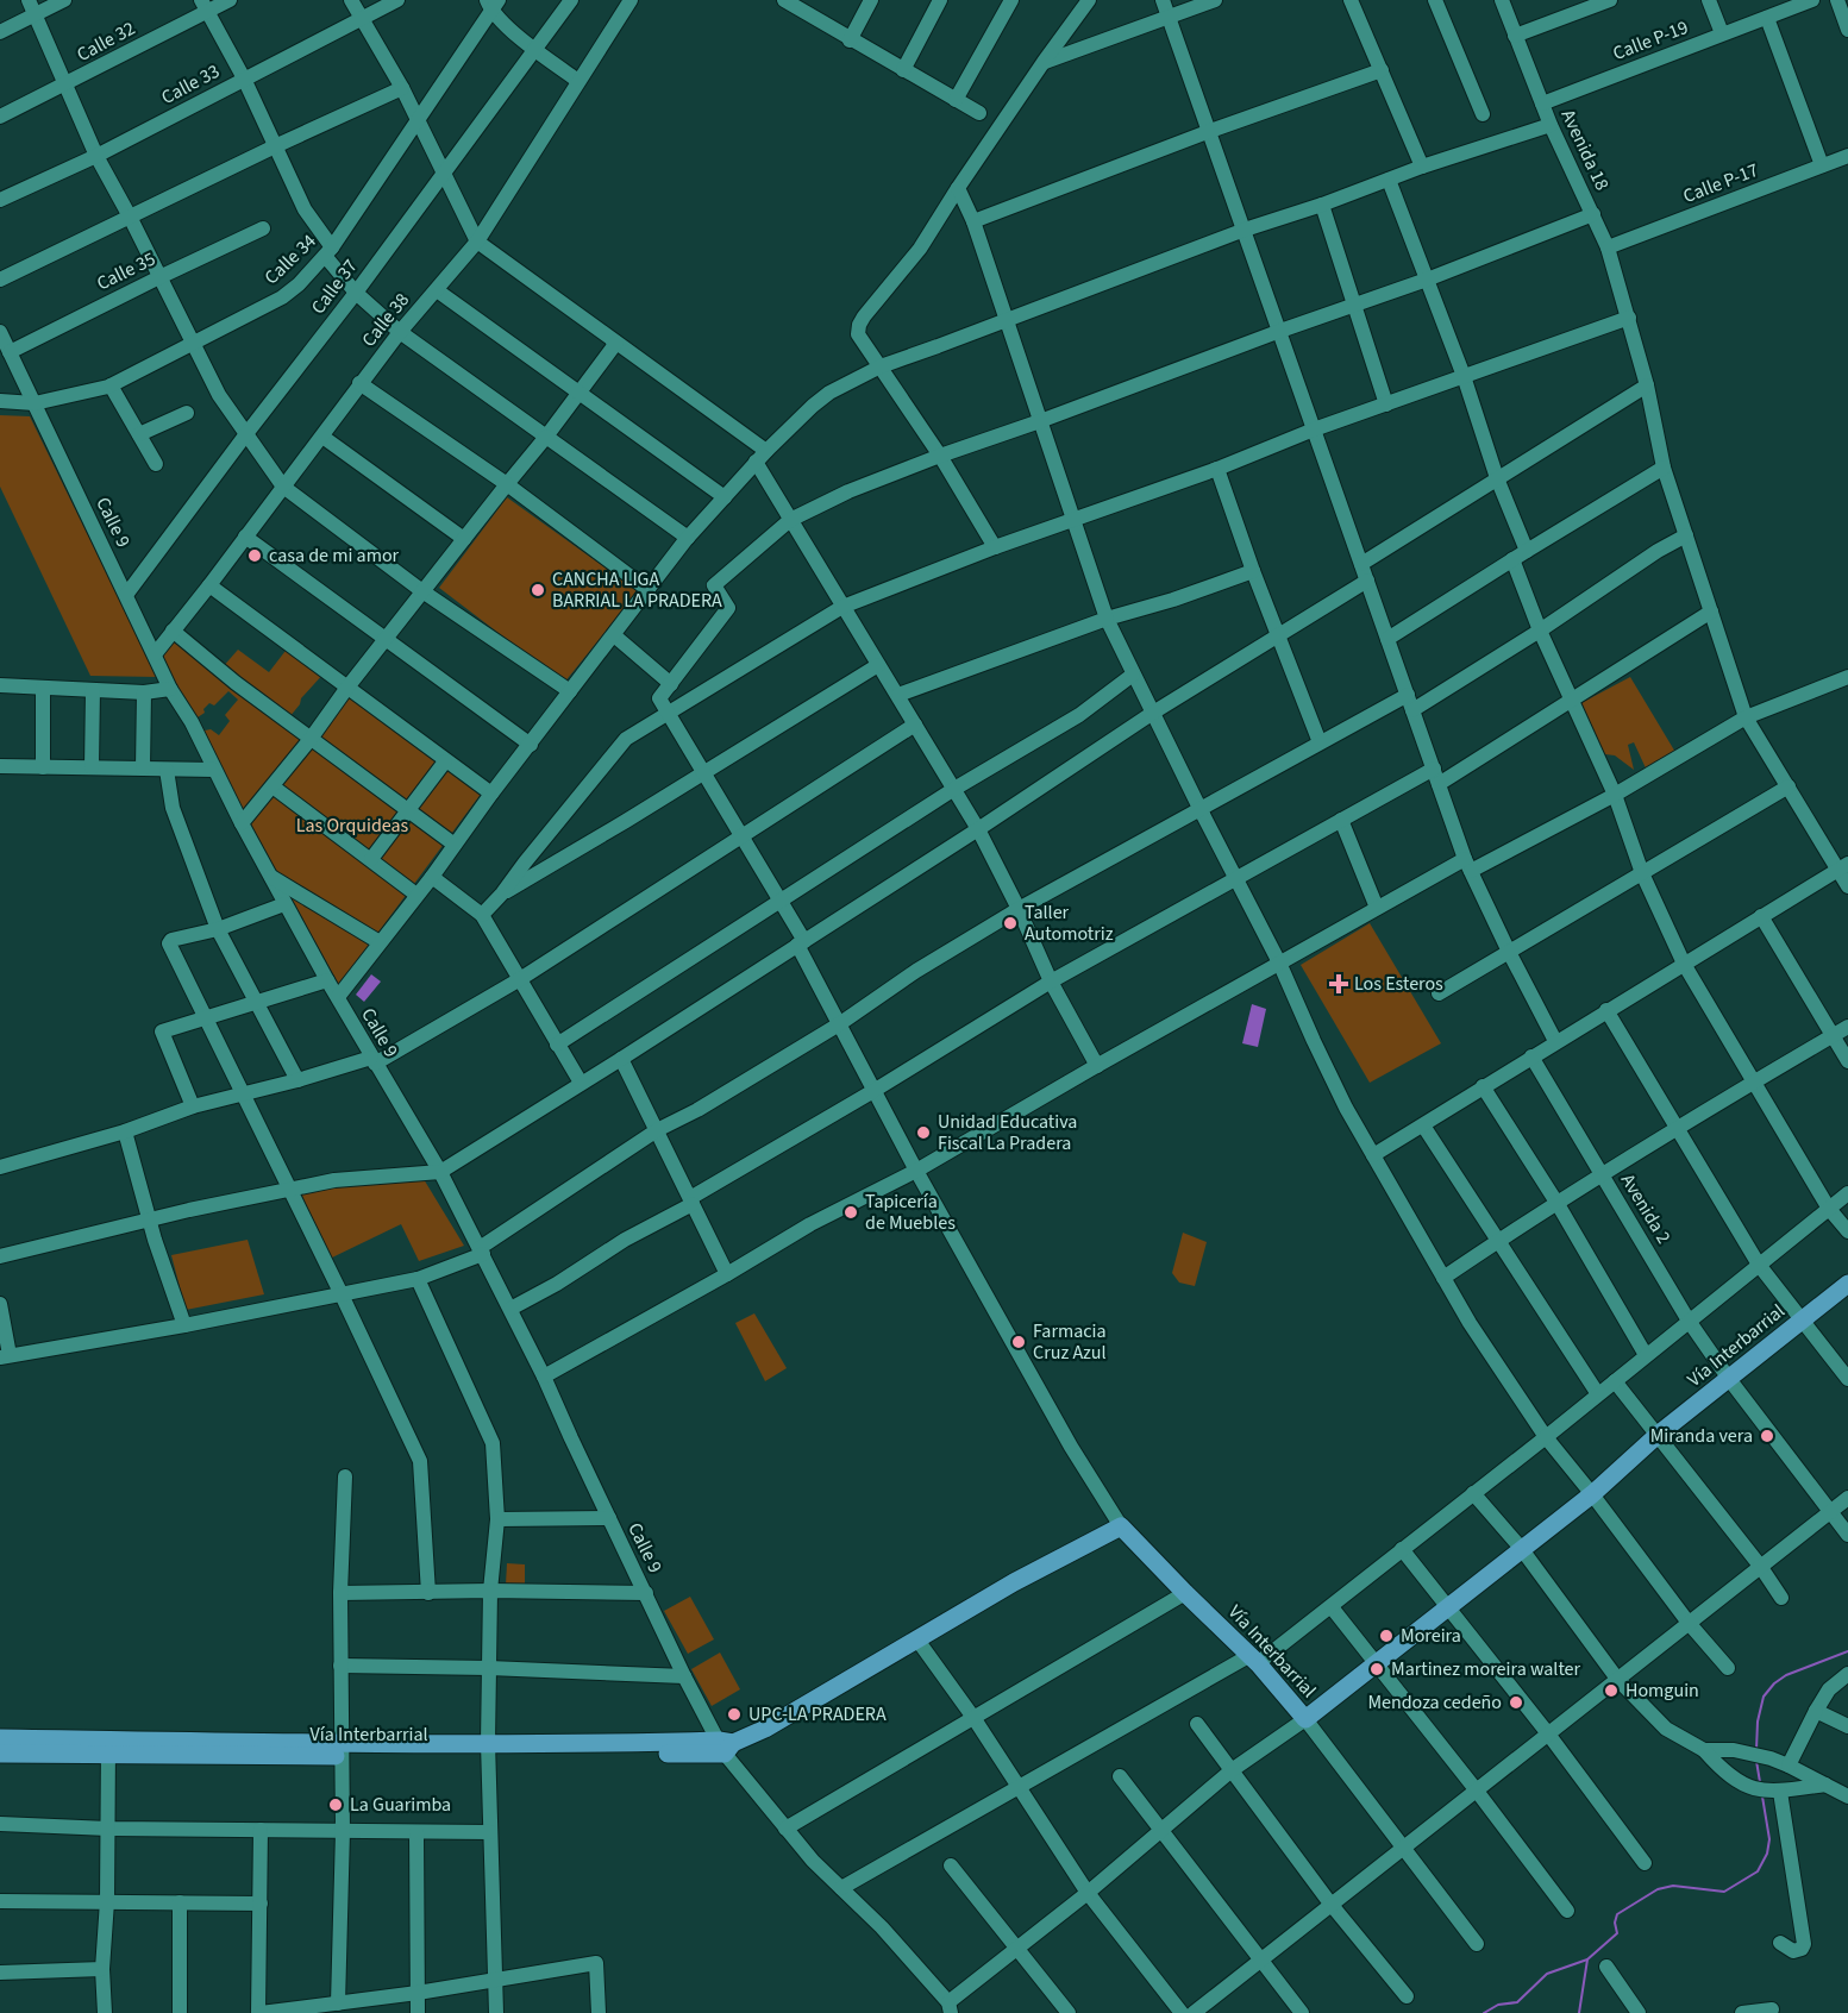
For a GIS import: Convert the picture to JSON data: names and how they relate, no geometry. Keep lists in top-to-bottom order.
{
  "streets": {
    "main road": ["Vía Interbarrial"],
    "street": [
      "Calle P-19",
      "Calle 32",
      "Calle 33",
      "Avenida 18",
      "Calle P-17",
      "Calle 34",
      "Calle 35",
      "Calle 37",
      "Calle 38",
      "Calle 9",
      "Avenida 2"
    ]
  },
  "crossings": [
    ["Calle P-19", "Avenida 18"],
    ["Avenida 18", "Calle P-17"],
    ["Calle 34", "Calle 9"],
    ["Calle 35", "Calle 9"],
    ["Calle 37", "Calle 9"],
    ["Calle 38", "Calle 9"],
    ["Calle 9", "Vía Interbarrial"],
    ["Avenida 2", "Vía Interbarrial"]
  ],
  "parks": ["Las Orquideas"],
  "places": {
    "other": [
      "casa de mi amor",
      "CANCHA LIGA BARRIAL LA PRADERA",
      "Taller Automotriz",
      "Unidad Educativa Fiscal La Pradera",
      "Tapicería de Muebles",
      "Farmacia Cruz Azul",
      "Miranda vera",
      "Moreira",
      "Martinez moreira walter",
      "Homguin",
      "Mendoza cedeño",
      "UPC-LA PRADERA",
      "La Guarimba"
    ],
    "health": ["Los Esteros"]
  }
}
